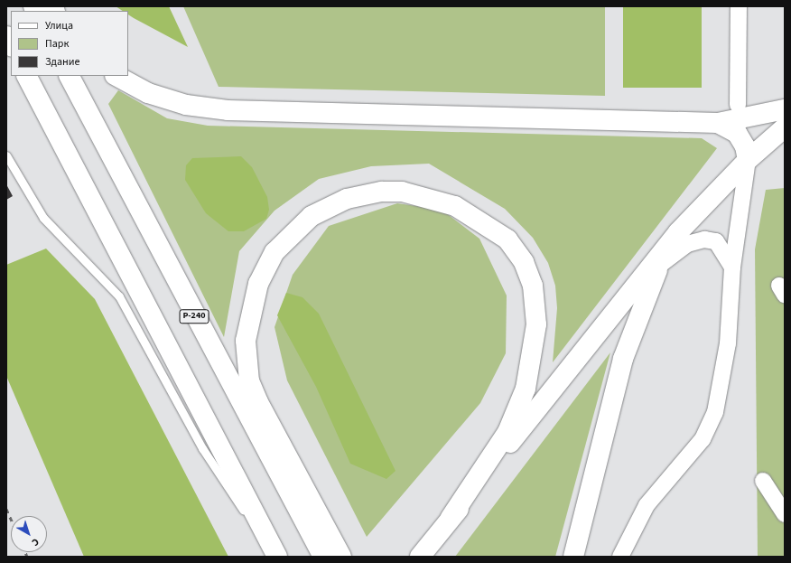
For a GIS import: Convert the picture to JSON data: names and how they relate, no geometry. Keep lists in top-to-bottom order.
{
  "streets": {
    "main road": ["Р-240"]
  },
  "legend": ["Улица", "Парк", "Здание"],
  "north": "bottom right"
}
